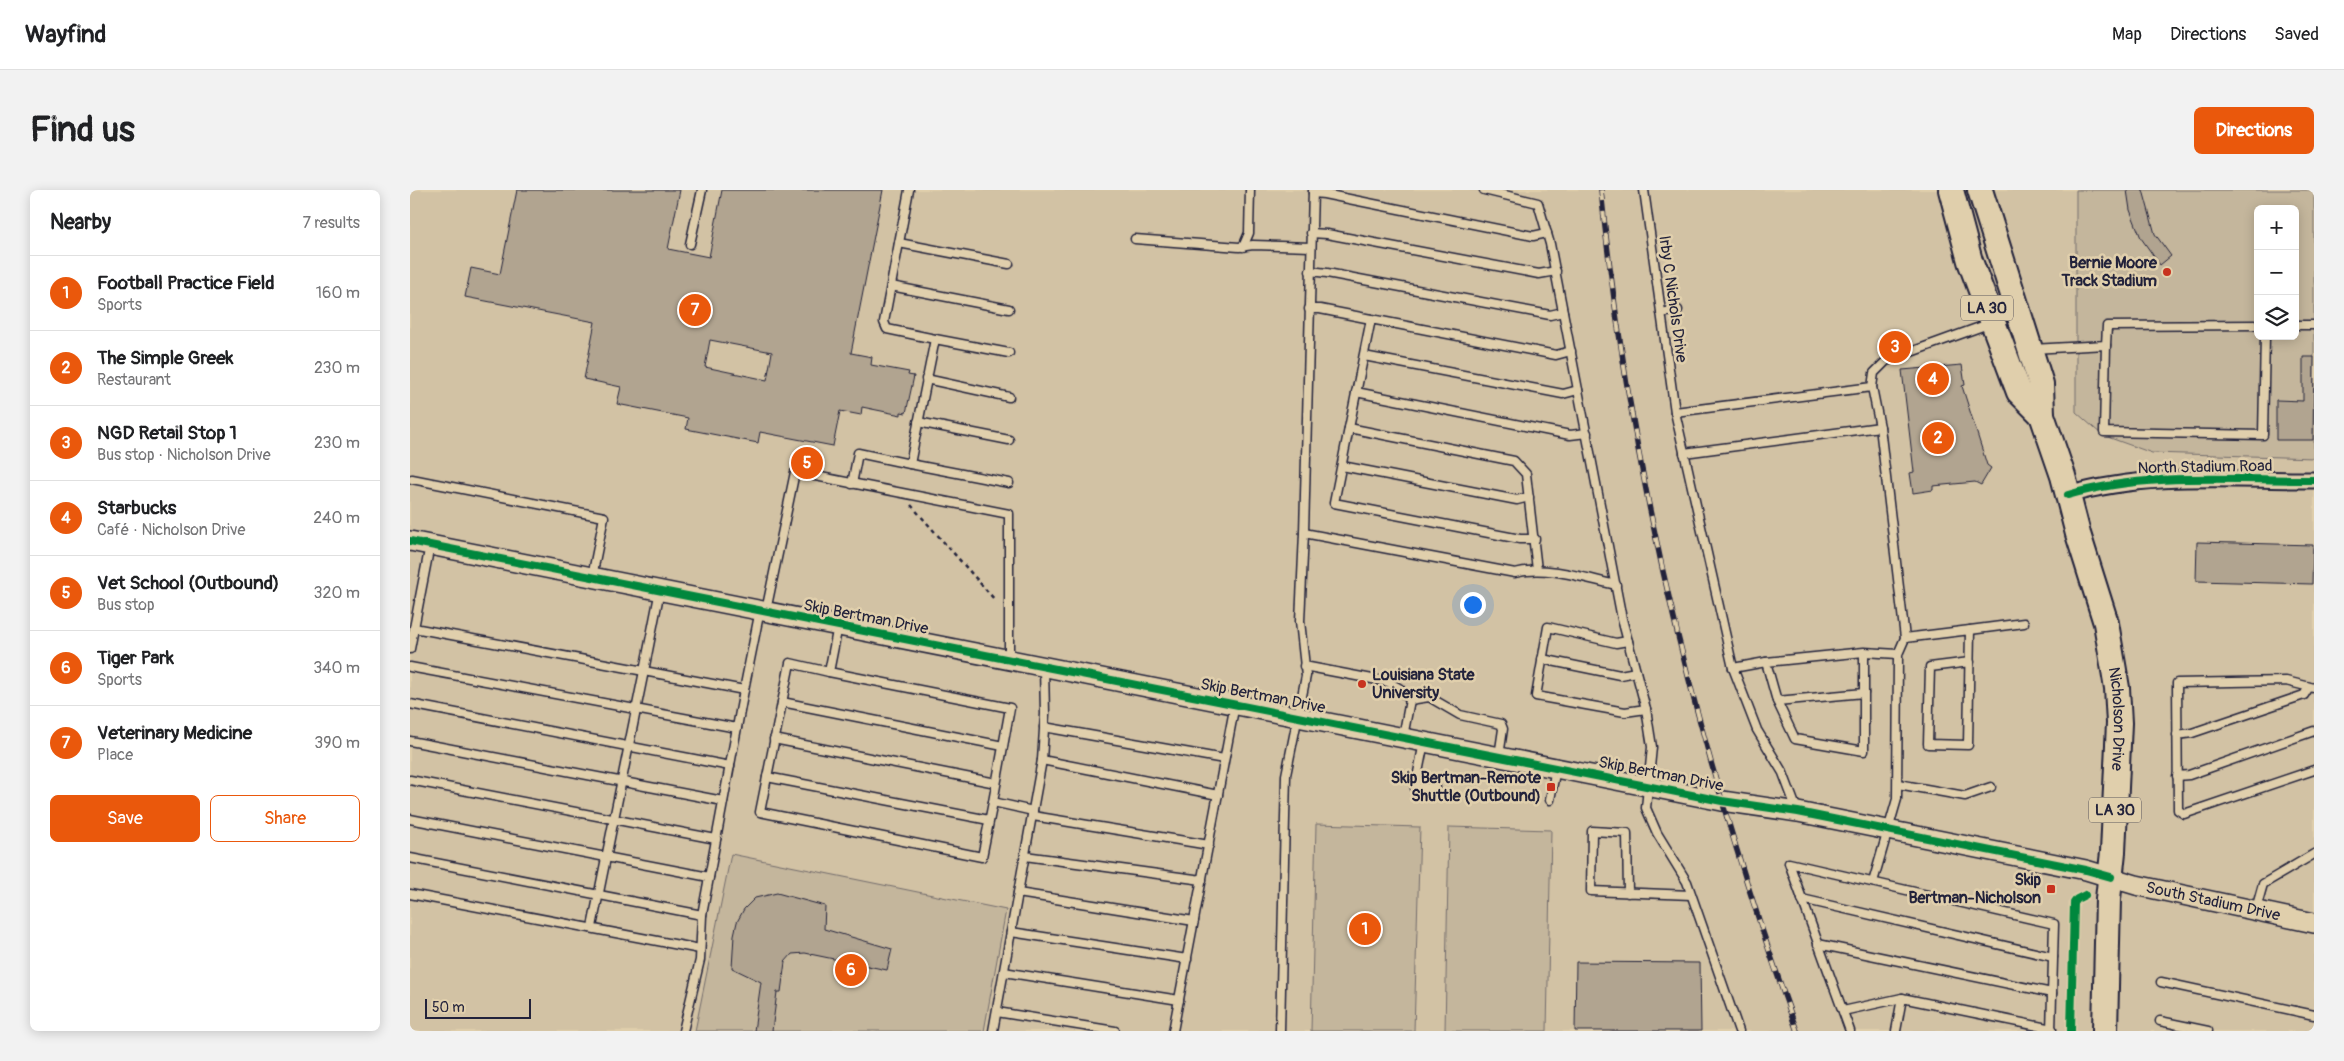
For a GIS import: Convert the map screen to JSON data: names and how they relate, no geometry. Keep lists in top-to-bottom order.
{
  "streets": {
    "main road": ["LA 30", "Nicholson Drive"],
    "street": ["North Stadium Road", "Skip Bertman Drive", "South Stadium Drive"],
    "lane": ["Irby C Nichols Drive"]
  },
  "crossings": [
    ["Irby C Nichols Drive", "Skip Bertman Drive"],
    ["North Stadium Road", "Nicholson Drive"],
    ["Skip Bertman Drive", "Nicholson Drive"],
    ["Skip Bertman Drive", "South Stadium Drive"],
    ["Nicholson Drive", "South Stadium Drive"]
  ],
  "places": {
    "other": ["Bernie Moore Track Stadium", "Louisiana State University"],
    "transit": ["Skip Bertman-Remote Shuttle (Outbound)", "Skip Bertman-Nicholson"]
  },
  "scale_bar": "50 m",
  "page": {
    "header": "Wayfind",
    "nav": ["Map", "Directions", "Saved"],
    "buttons": [
      "Directions",
      ["Save", "Share"]
    ],
    "title": "Find us",
    "heading": ["Nearby", "7 results"],
    "map_buttons": ["+", "−"],
    "list": [
      {
        "mark": "1",
        "name": "Football Practice Field",
        "note": "Sports",
        "value": "160 m"
      },
      {
        "mark": "2",
        "name": "The Simple Greek",
        "note": "Restaurant",
        "value": "230 m"
      },
      {
        "mark": "3",
        "name": "NGD Retail Stop 1",
        "note": "Bus stop · Nicholson Drive",
        "value": "230 m"
      },
      {
        "mark": "4",
        "name": "Starbucks",
        "note": "Café · Nicholson Drive",
        "value": "240 m"
      },
      {
        "mark": "5",
        "name": "Vet School (Outbound)",
        "note": "Bus stop",
        "value": "320 m"
      },
      {
        "mark": "6",
        "name": "Tiger Park",
        "note": "Sports",
        "value": "340 m"
      },
      {
        "mark": "7",
        "name": "Veterinary Medicine",
        "note": "Place",
        "value": "390 m"
      }
    ],
    "pins": [
      "7",
      "3",
      "4",
      "2",
      "5",
      "1",
      "6"
    ],
    "scale": "50 m"
  }
}
